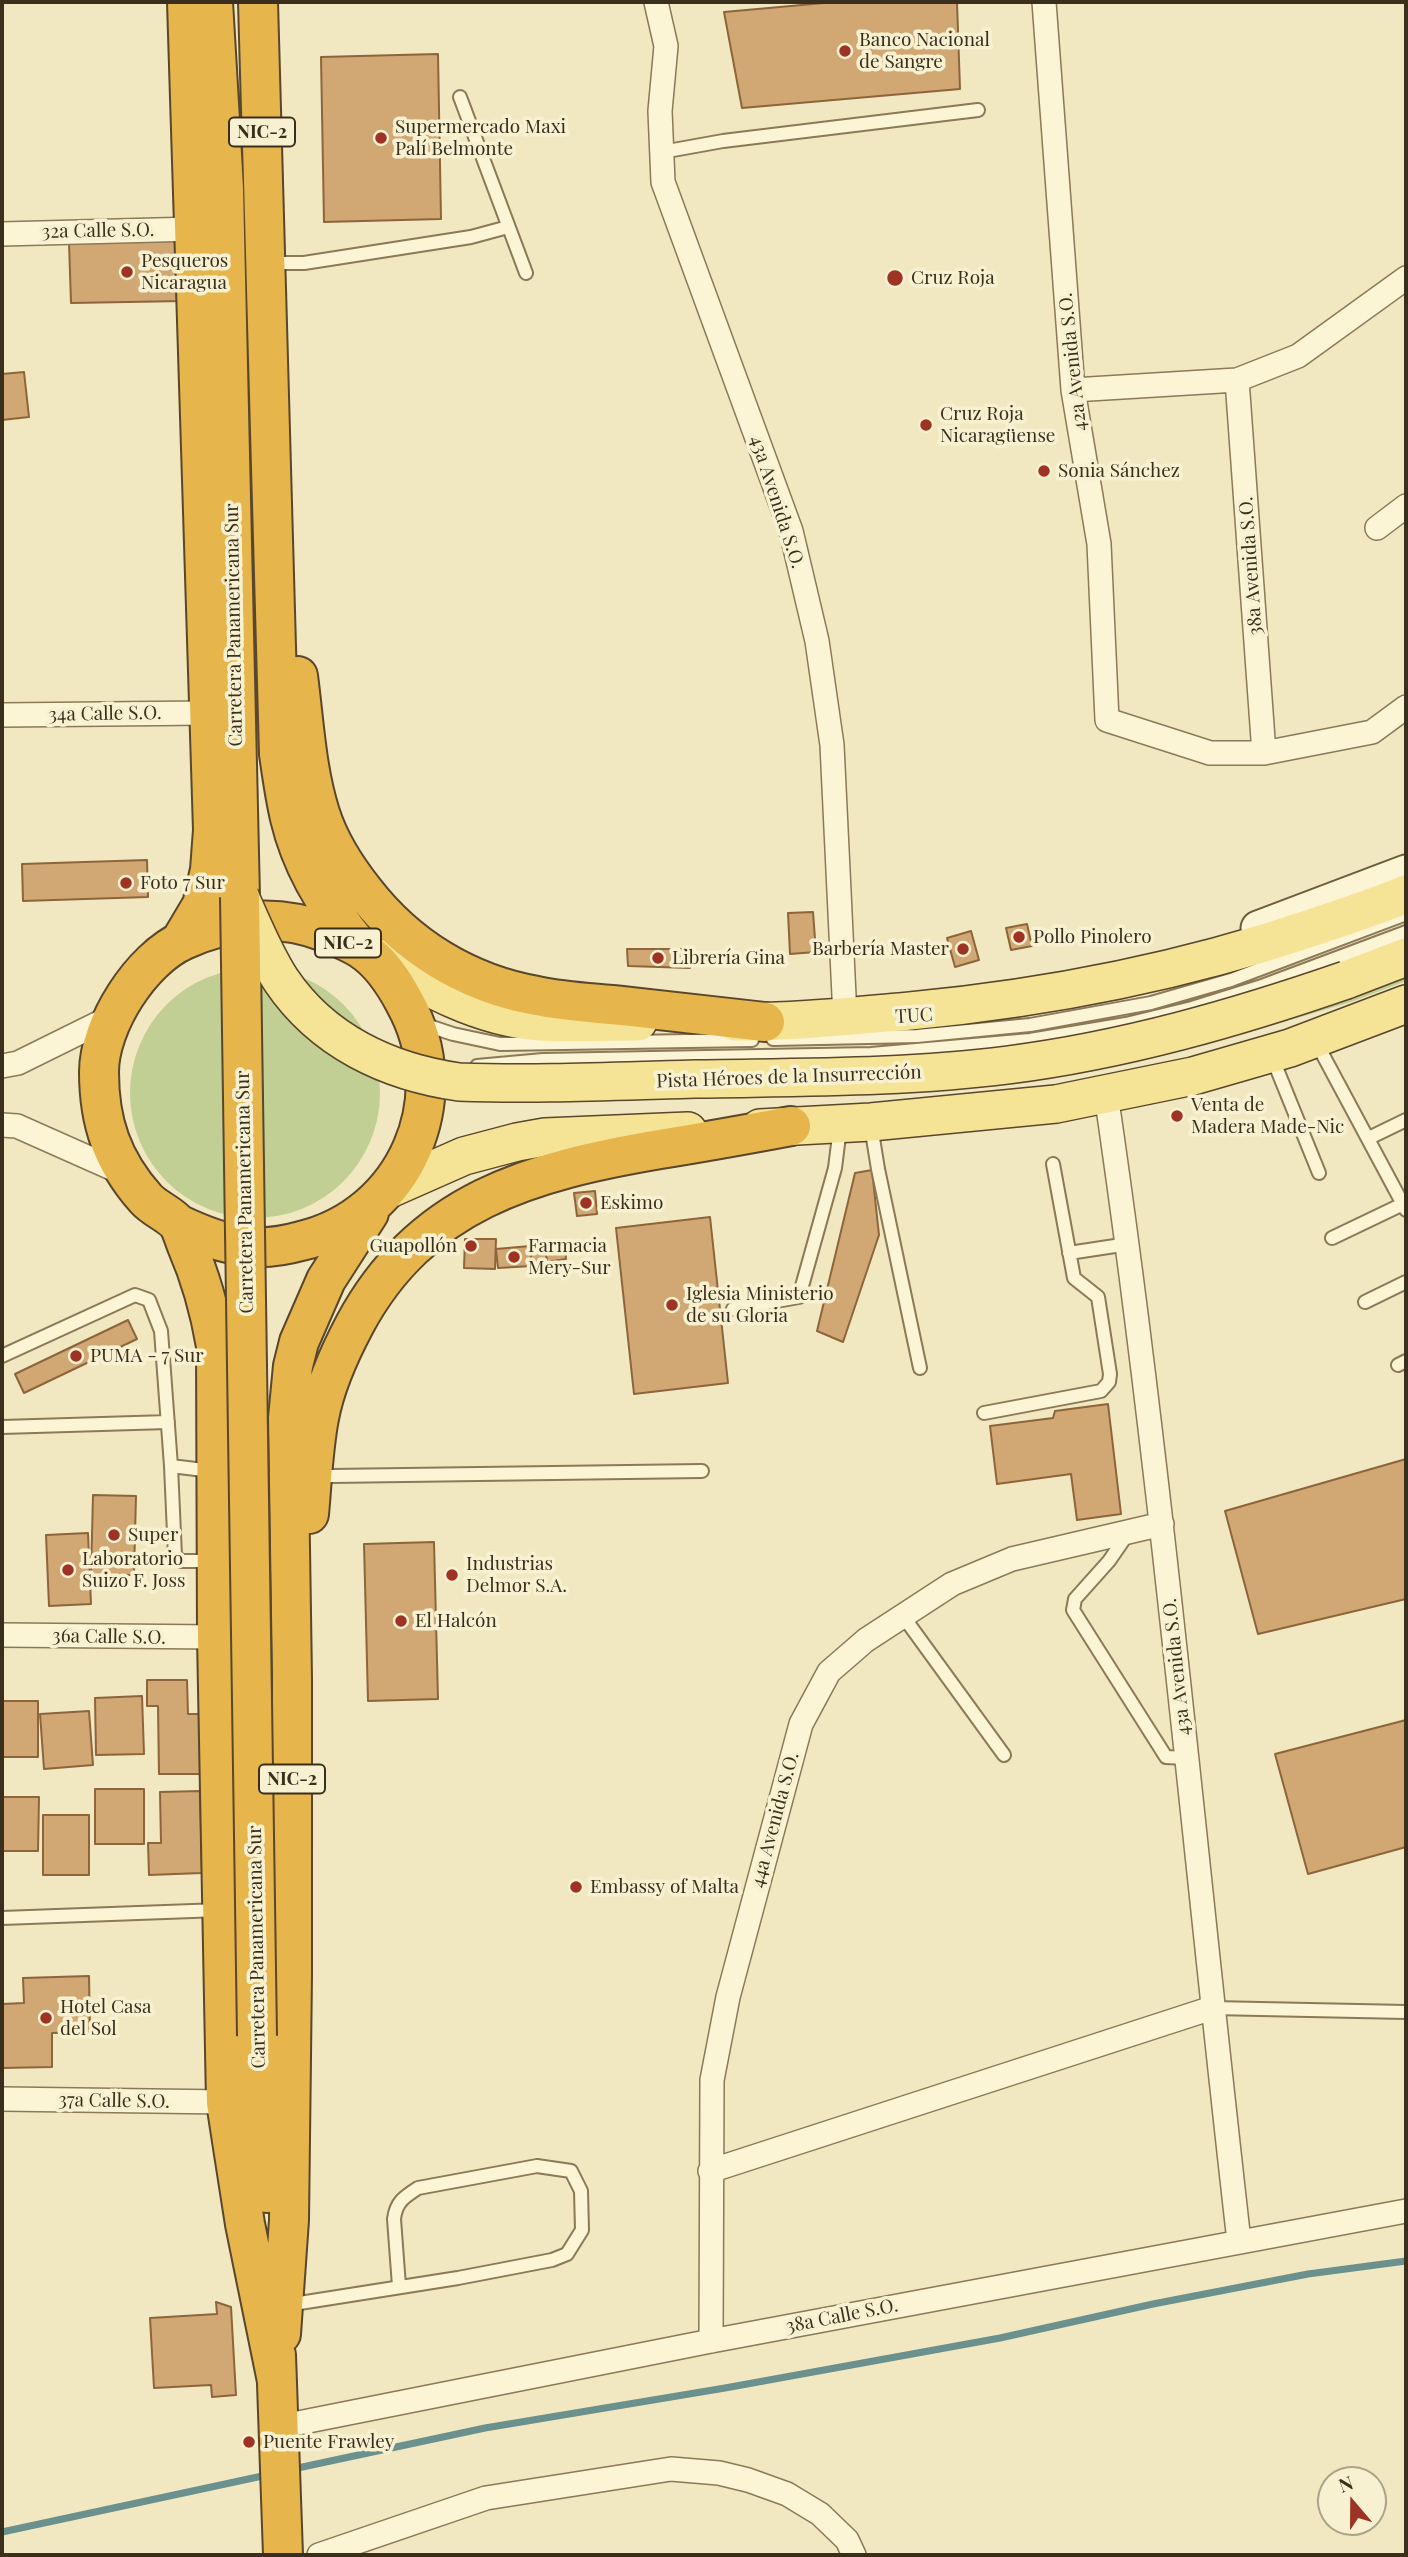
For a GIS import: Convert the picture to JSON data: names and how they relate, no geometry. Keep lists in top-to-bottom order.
{
  "streets": {
    "highway": ["NIC-2", "Carretera Panamericana Sur"],
    "main road": ["Pista Héroes de la Insurrección"],
    "street": [
      "32a Calle S.O.",
      "42a Avenida S.O.",
      "43a Avenida S.O.",
      "38a Avenida S.O.",
      "34a Calle S.O.",
      "36a Calle S.O.",
      "44a Avenida S.O.",
      "37a Calle S.O.",
      "38a Calle S.O."
    ],
    "lane": ["TUC"]
  },
  "crossings": [
    ["NIC-2", "Carretera Panamericana Sur"],
    ["NIC-2", "TUC"],
    ["32a Calle S.O.", "Carretera Panamericana Sur"],
    ["42a Avenida S.O.", "38a Avenida S.O."],
    ["43a Avenida S.O.", "44a Avenida S.O."],
    ["43a Avenida S.O.", "38a Calle S.O."],
    ["Carretera Panamericana Sur", "34a Calle S.O."],
    ["Carretera Panamericana Sur", "Pista Héroes de la Insurrección"],
    ["Carretera Panamericana Sur", "36a Calle S.O."],
    ["Carretera Panamericana Sur", "37a Calle S.O."],
    ["Carretera Panamericana Sur", "38a Calle S.O."],
    ["44a Avenida S.O.", "38a Calle S.O."]
  ],
  "places": [
    "Banco Nacional de Sangre",
    "Supermercado Maxi Palí Belmonte",
    "Pesqueros Nicaragua",
    "Cruz Roja",
    "Cruz Roja Nicaragüense",
    "Sonia Sánchez",
    "Foto 7 Sur",
    "Pollo Pinolero",
    "Barbería Master",
    "Librería Gina",
    "Venta de Madera Made-Nic",
    "Eskimo",
    "Guapollón",
    "Farmacia Mery-Sur",
    "Iglesia Ministerio de su Gloria",
    "PUMA - 7 Sur",
    "Super",
    "Laboratorio Suizo F. Joss",
    "Industrias Delmor S.A.",
    "El Halcón",
    "Embassy of Malta",
    "Hotel Casa del Sol",
    "Puente Frawley"
  ],
  "north": "top"
}
